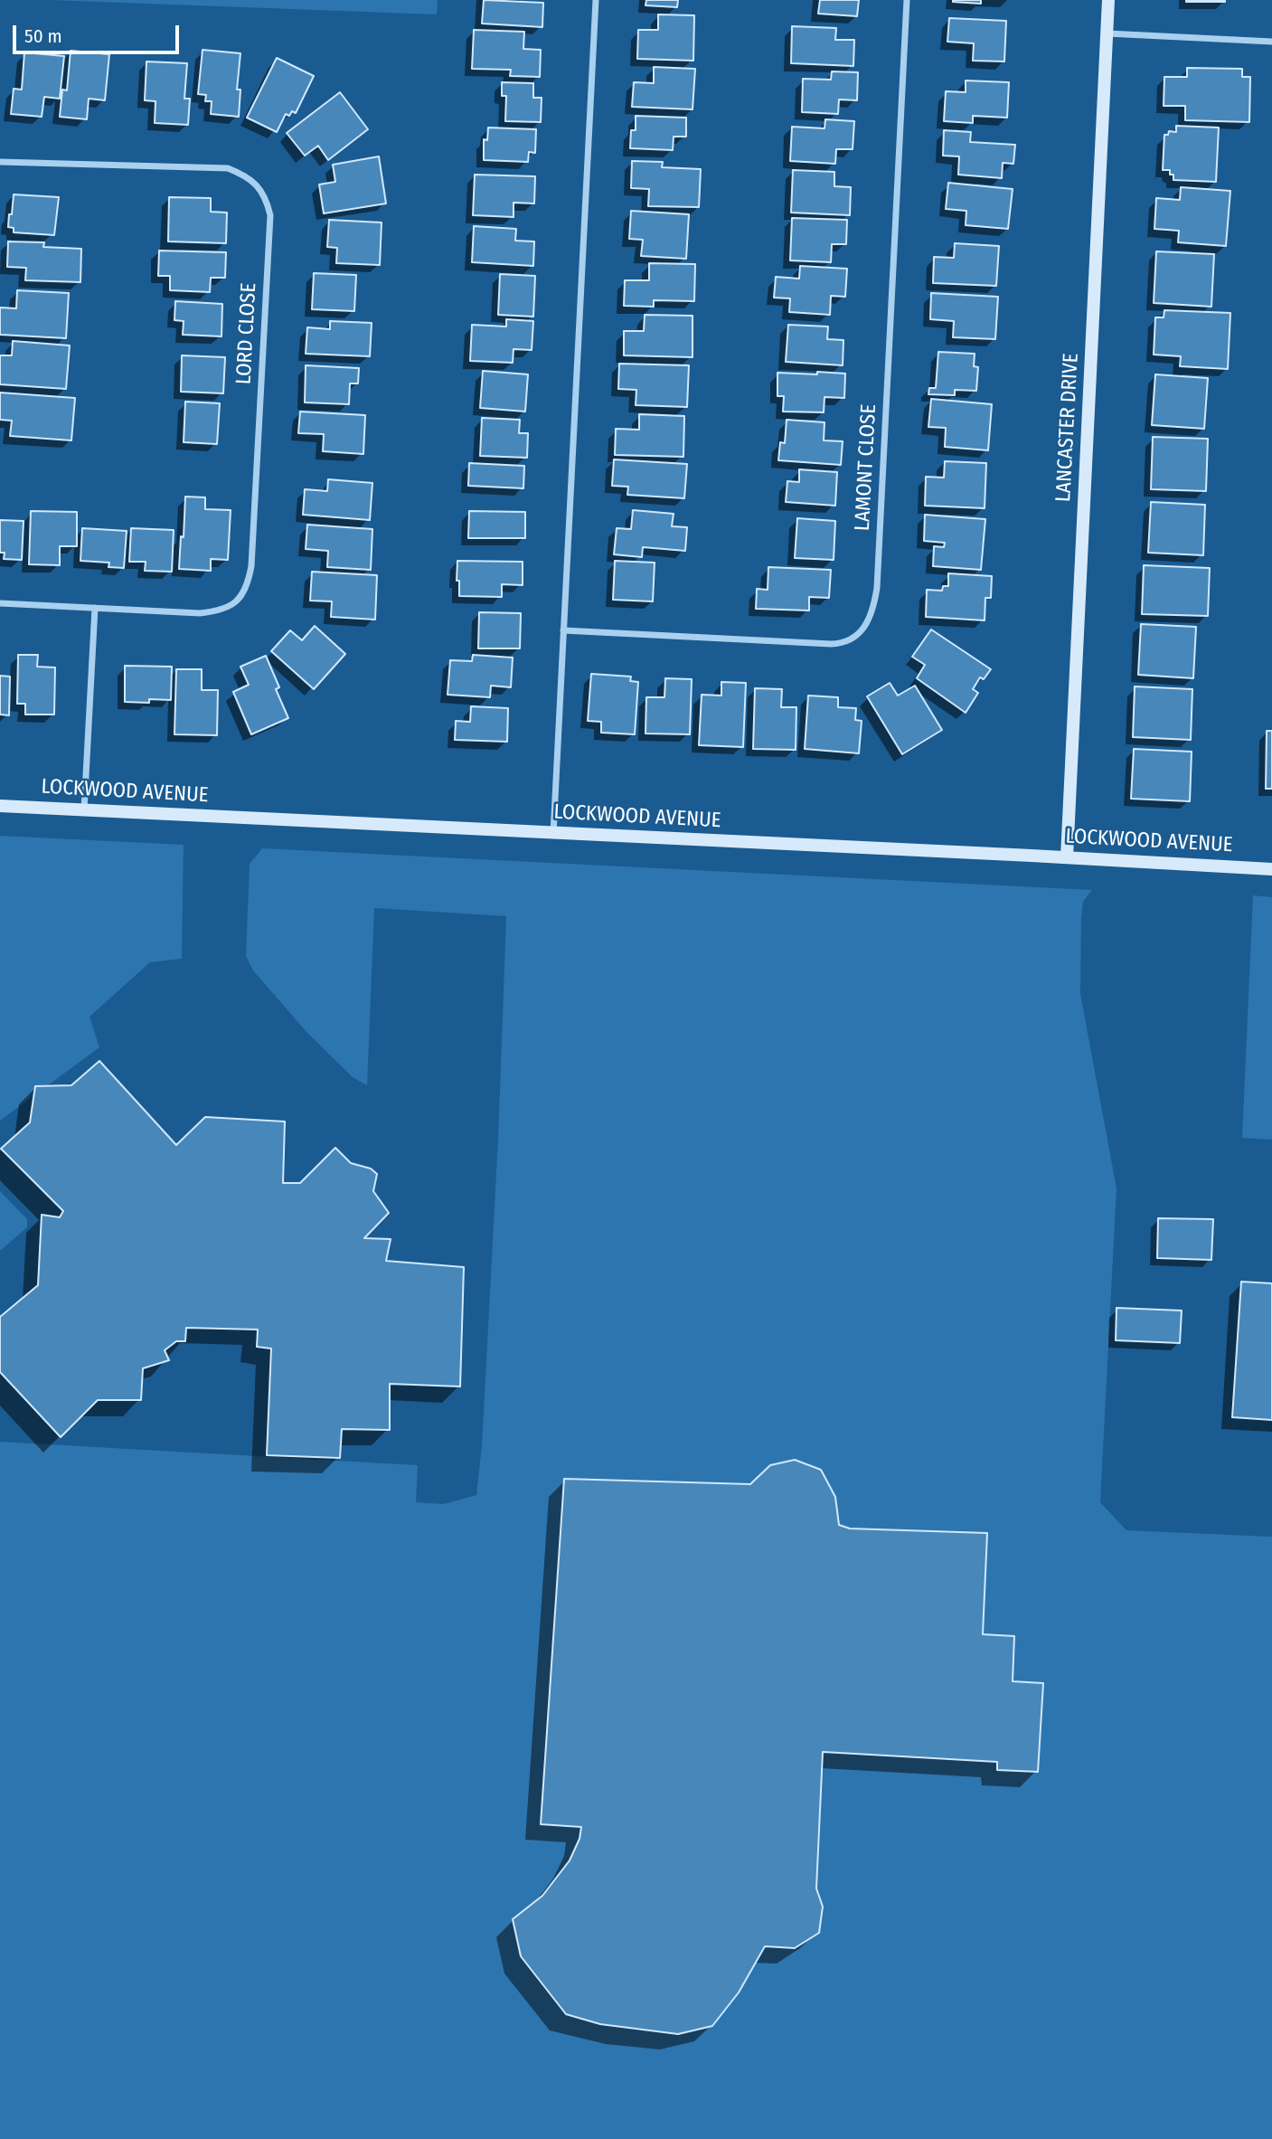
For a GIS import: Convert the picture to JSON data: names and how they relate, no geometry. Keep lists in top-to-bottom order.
{
  "streets": {
    "street": [
      "LORD CLOSE",
      "LANCASTER DRIVE",
      "LAMONT CLOSE",
      "LOCKWOOD AVENUE"
    ]
  },
  "crossings": [
    ["LANCASTER DRIVE", "LOCKWOOD AVENUE"]
  ],
  "scale_bar": "50 m"
}
